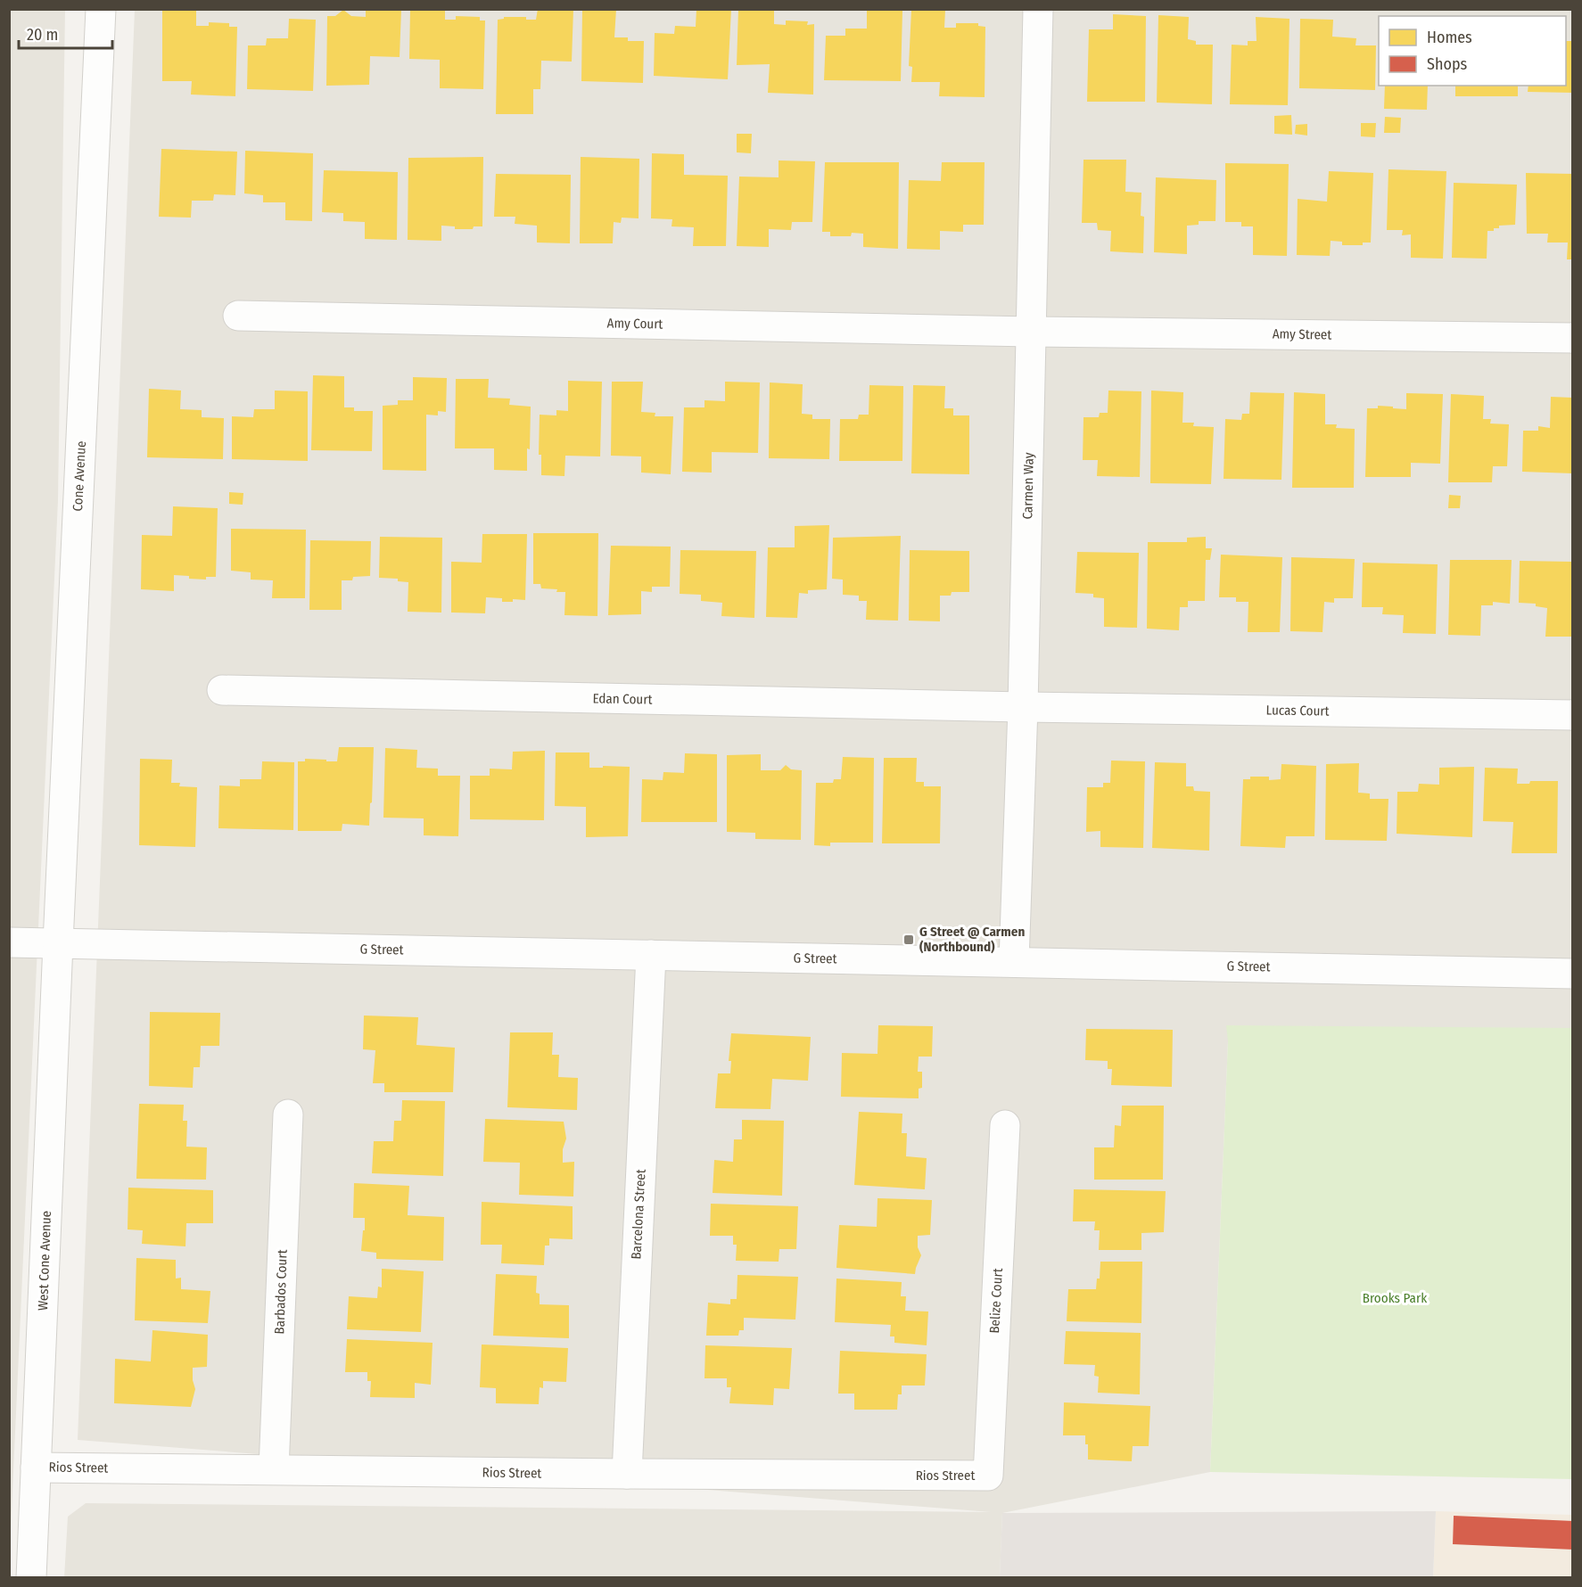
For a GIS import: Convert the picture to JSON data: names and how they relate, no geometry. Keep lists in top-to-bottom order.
{
  "streets": {
    "street": [
      "Amy Court",
      "Amy Street",
      "Cone Avenue",
      "Carmen Way",
      "Edan Court",
      "Lucas Court",
      "G Street",
      "Barcelona Street",
      "West Cone Avenue",
      "Barbados Court",
      "Belize Court",
      "Rios Street"
    ]
  },
  "crossings": [
    ["Amy Court", "Amy Street"],
    ["Amy Court", "Carmen Way"],
    ["Amy Street", "Carmen Way"],
    ["Cone Avenue", "G Street"],
    ["Cone Avenue", "West Cone Avenue"],
    ["Carmen Way", "Edan Court"],
    ["Carmen Way", "Lucas Court"],
    ["Carmen Way", "G Street"],
    ["Edan Court", "Lucas Court"],
    ["G Street", "Barcelona Street"],
    ["G Street", "West Cone Avenue"],
    ["Barcelona Street", "Rios Street"],
    ["West Cone Avenue", "Rios Street"],
    ["Barbados Court", "Rios Street"],
    ["Belize Court", "Rios Street"]
  ],
  "parks": ["Brooks Park"],
  "places": {
    "transit": ["G Street @ Carmen (Northbound)"]
  },
  "legend": ["Homes", "Shops"],
  "scale_bar": "20 m"
}
